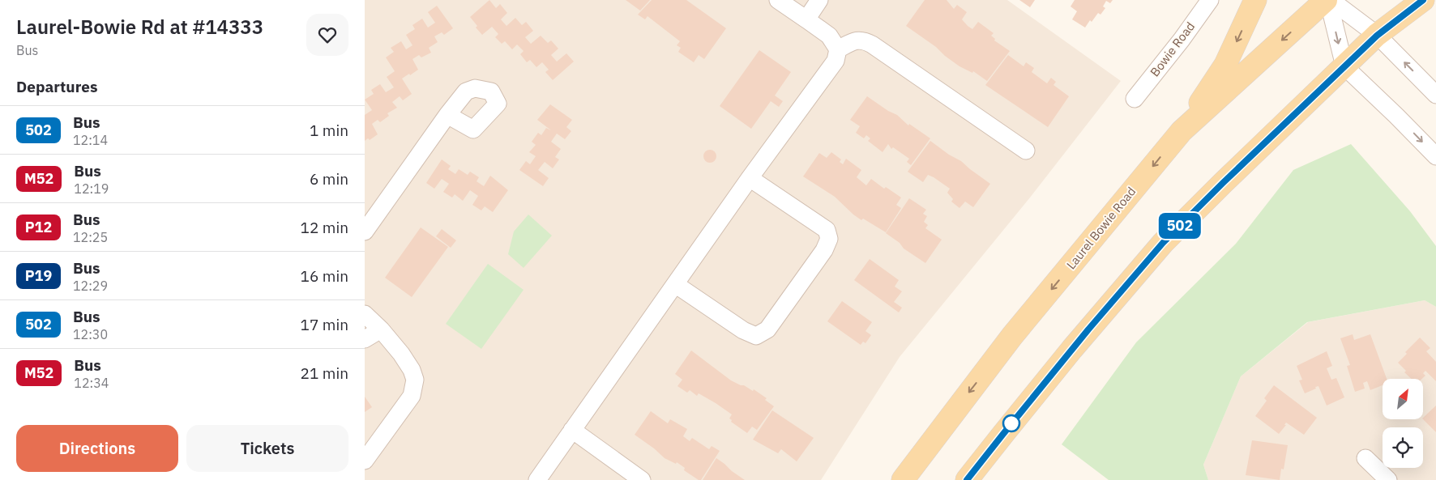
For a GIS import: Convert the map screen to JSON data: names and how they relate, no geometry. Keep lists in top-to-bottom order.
{
  "streets": {
    "main road": ["Laurel Bowie Road"],
    "street": ["Bowie Road"]
  },
  "lines": ["bus line 502"],
  "north": "top right",
  "page": {
    "heading": [
      ["Laurel-Bowie Rd at #14333", "Bus"],
      "Departures"
    ],
    "on_map": "502",
    "list": [
      {
        "mark": "502",
        "name": "Bus",
        "note": "12:14",
        "value": "1 min"
      },
      {
        "mark": "M52",
        "name": "Bus",
        "note": "12:19",
        "value": "6 min"
      },
      {
        "mark": "P12",
        "name": "Bus",
        "note": "12:25",
        "value": "12 min"
      },
      {
        "mark": "P19",
        "name": "Bus",
        "note": "12:29",
        "value": "16 min"
      },
      {
        "mark": "502",
        "name": "Bus",
        "note": "12:30",
        "value": "17 min"
      },
      {
        "mark": "M52",
        "name": "Bus",
        "note": "12:34",
        "value": "21 min"
      }
    ],
    "buttons": ["Directions", "Tickets"]
  }
}
